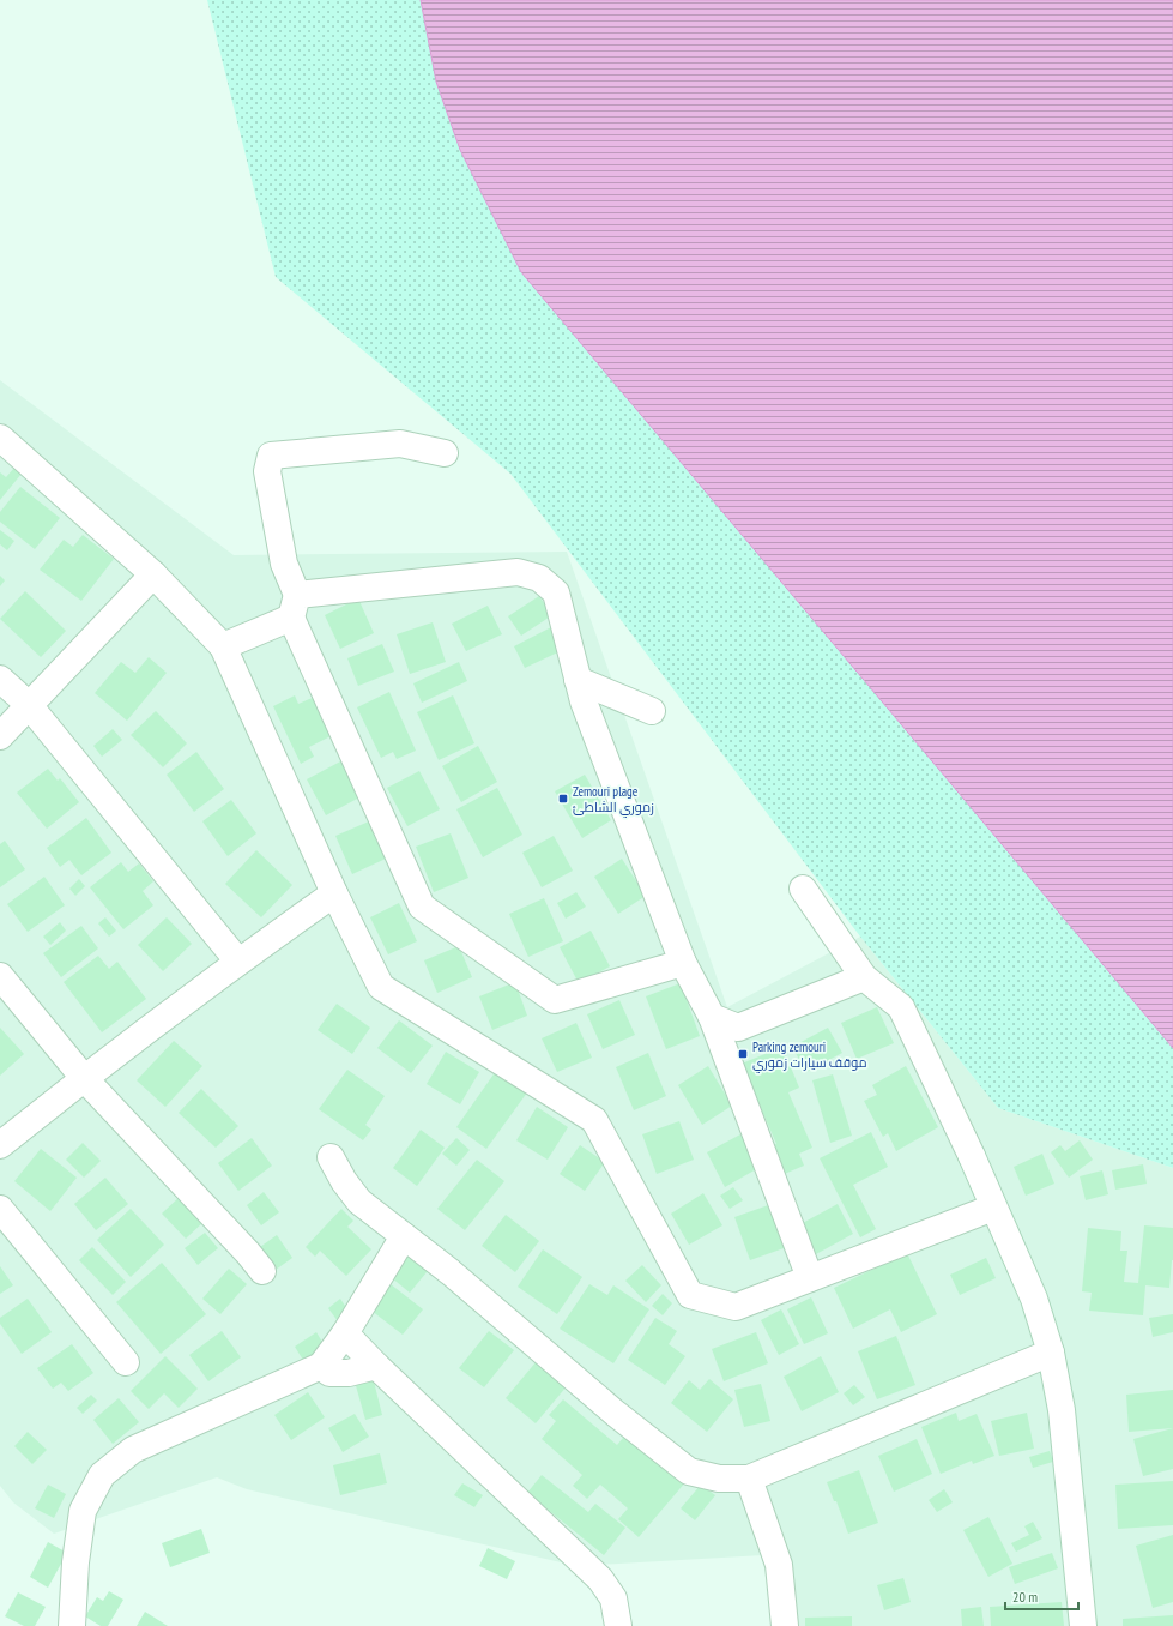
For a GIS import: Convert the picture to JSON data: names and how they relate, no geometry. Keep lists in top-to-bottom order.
{
  "places": {
    "transit": ["Zemouri plage زموري الشاطئ", "Parking zemouri موقف سيارات زموري"]
  },
  "scale_bar": "20 m"
}
